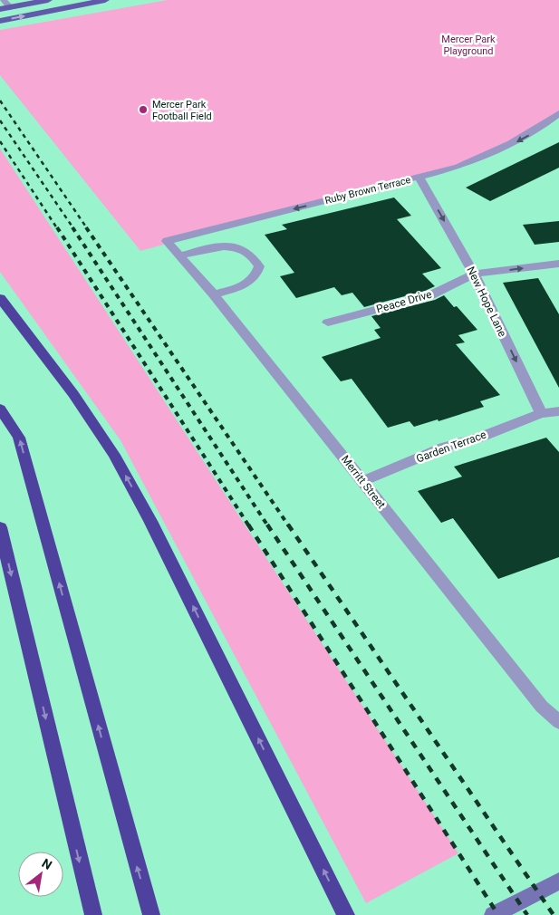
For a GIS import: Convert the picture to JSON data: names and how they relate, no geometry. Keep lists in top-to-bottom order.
{
  "streets": {
    "street": [
      "Ruby Brown Terrace",
      "Peace Drive",
      "New Hope Lane",
      "Garden Terrace",
      "Merritt Street"
    ]
  },
  "crossings": [
    ["Ruby Brown Terrace", "New Hope Lane"],
    ["Ruby Brown Terrace", "Merritt Street"],
    ["Peace Drive", "New Hope Lane"],
    ["New Hope Lane", "Garden Terrace"],
    ["Garden Terrace", "Merritt Street"]
  ],
  "one_way": ["Ruby Brown Terrace", "Peace Drive", "New Hope Lane"],
  "parks": ["Mercer Park Playground"],
  "places": ["Mercer Park Football Field"],
  "north": "top right"
}
